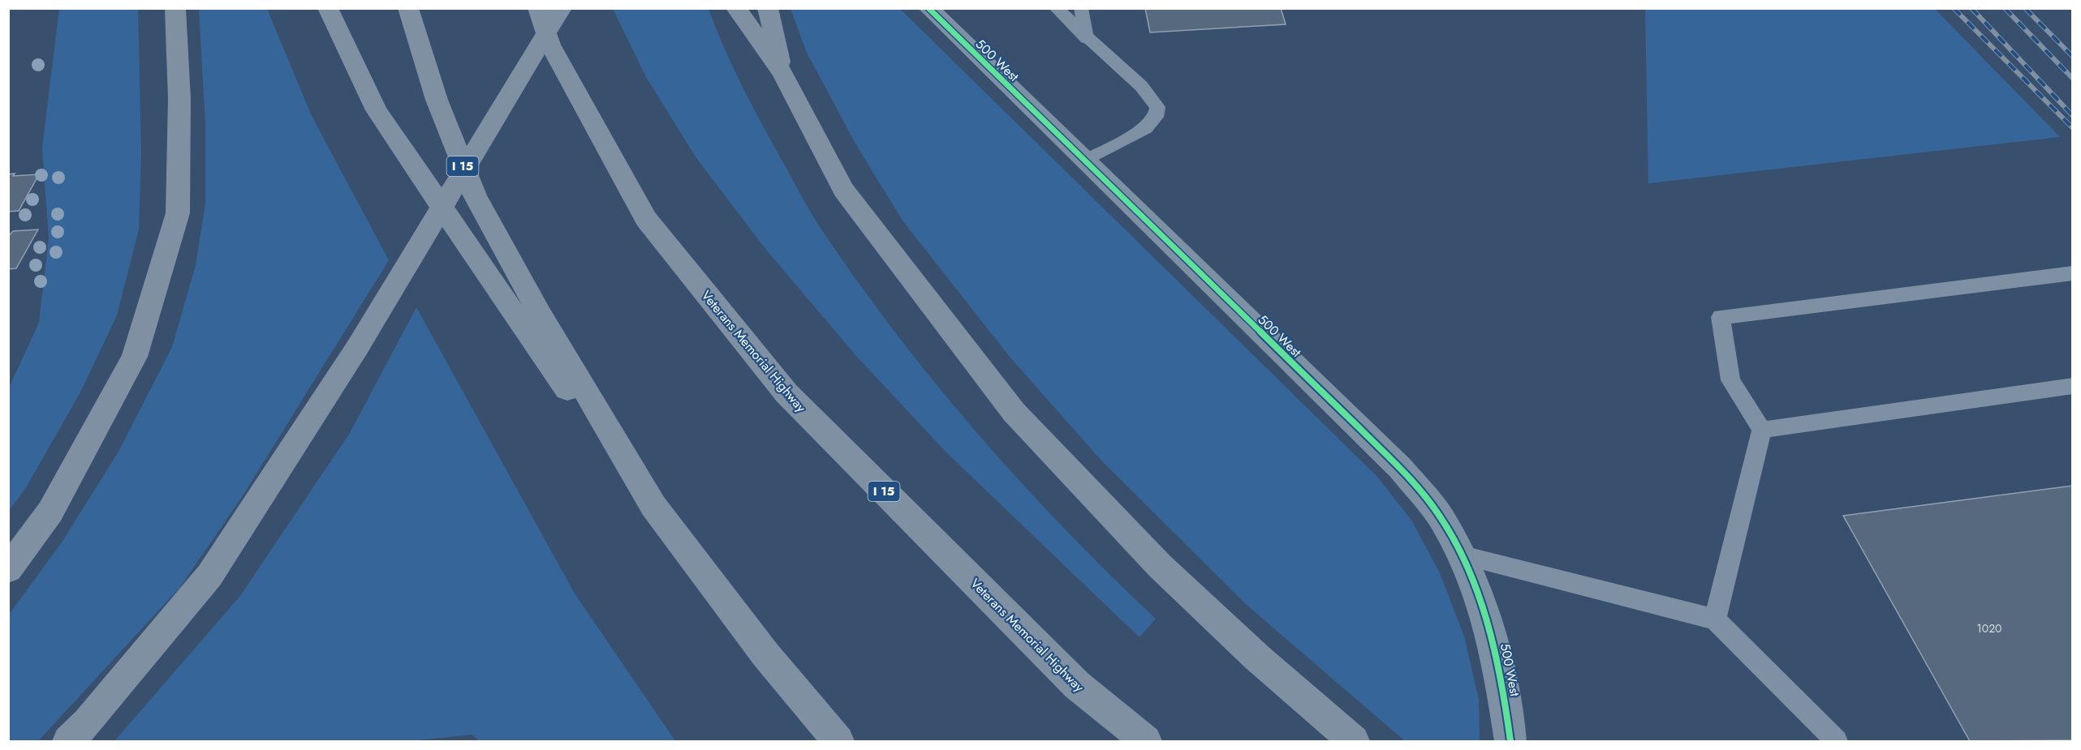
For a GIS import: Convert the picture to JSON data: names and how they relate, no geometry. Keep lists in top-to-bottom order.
{
  "streets": {
    "highway": ["I 15", "Veterans Memorial Highway"],
    "street": ["500 West"]
  },
  "house_numbers": ["1020"]
}
